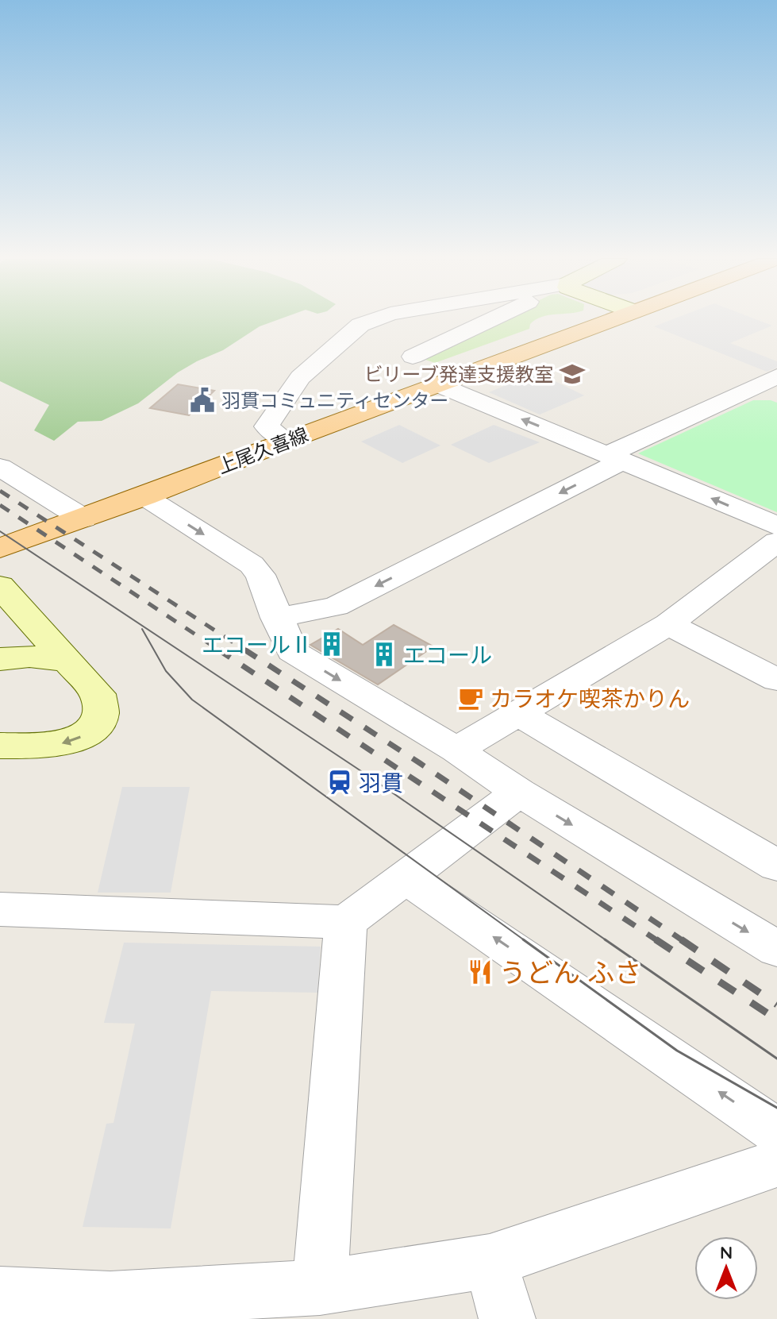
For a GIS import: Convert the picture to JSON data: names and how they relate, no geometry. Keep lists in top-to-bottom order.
{
  "streets": {
    "main road": ["上尾久喜線"]
  },
  "places": {
    "school or university": ["ビリーブ発達支援教室"],
    "public building": ["羽貫コミュニティセンター"],
    "building": ["エコールⅡ", "エコール"],
    "cafe": ["カラオケ喫茶かりん"],
    "station": ["羽貫"],
    "restaurant": ["うどん ふさ"]
  },
  "north": "top"
}
